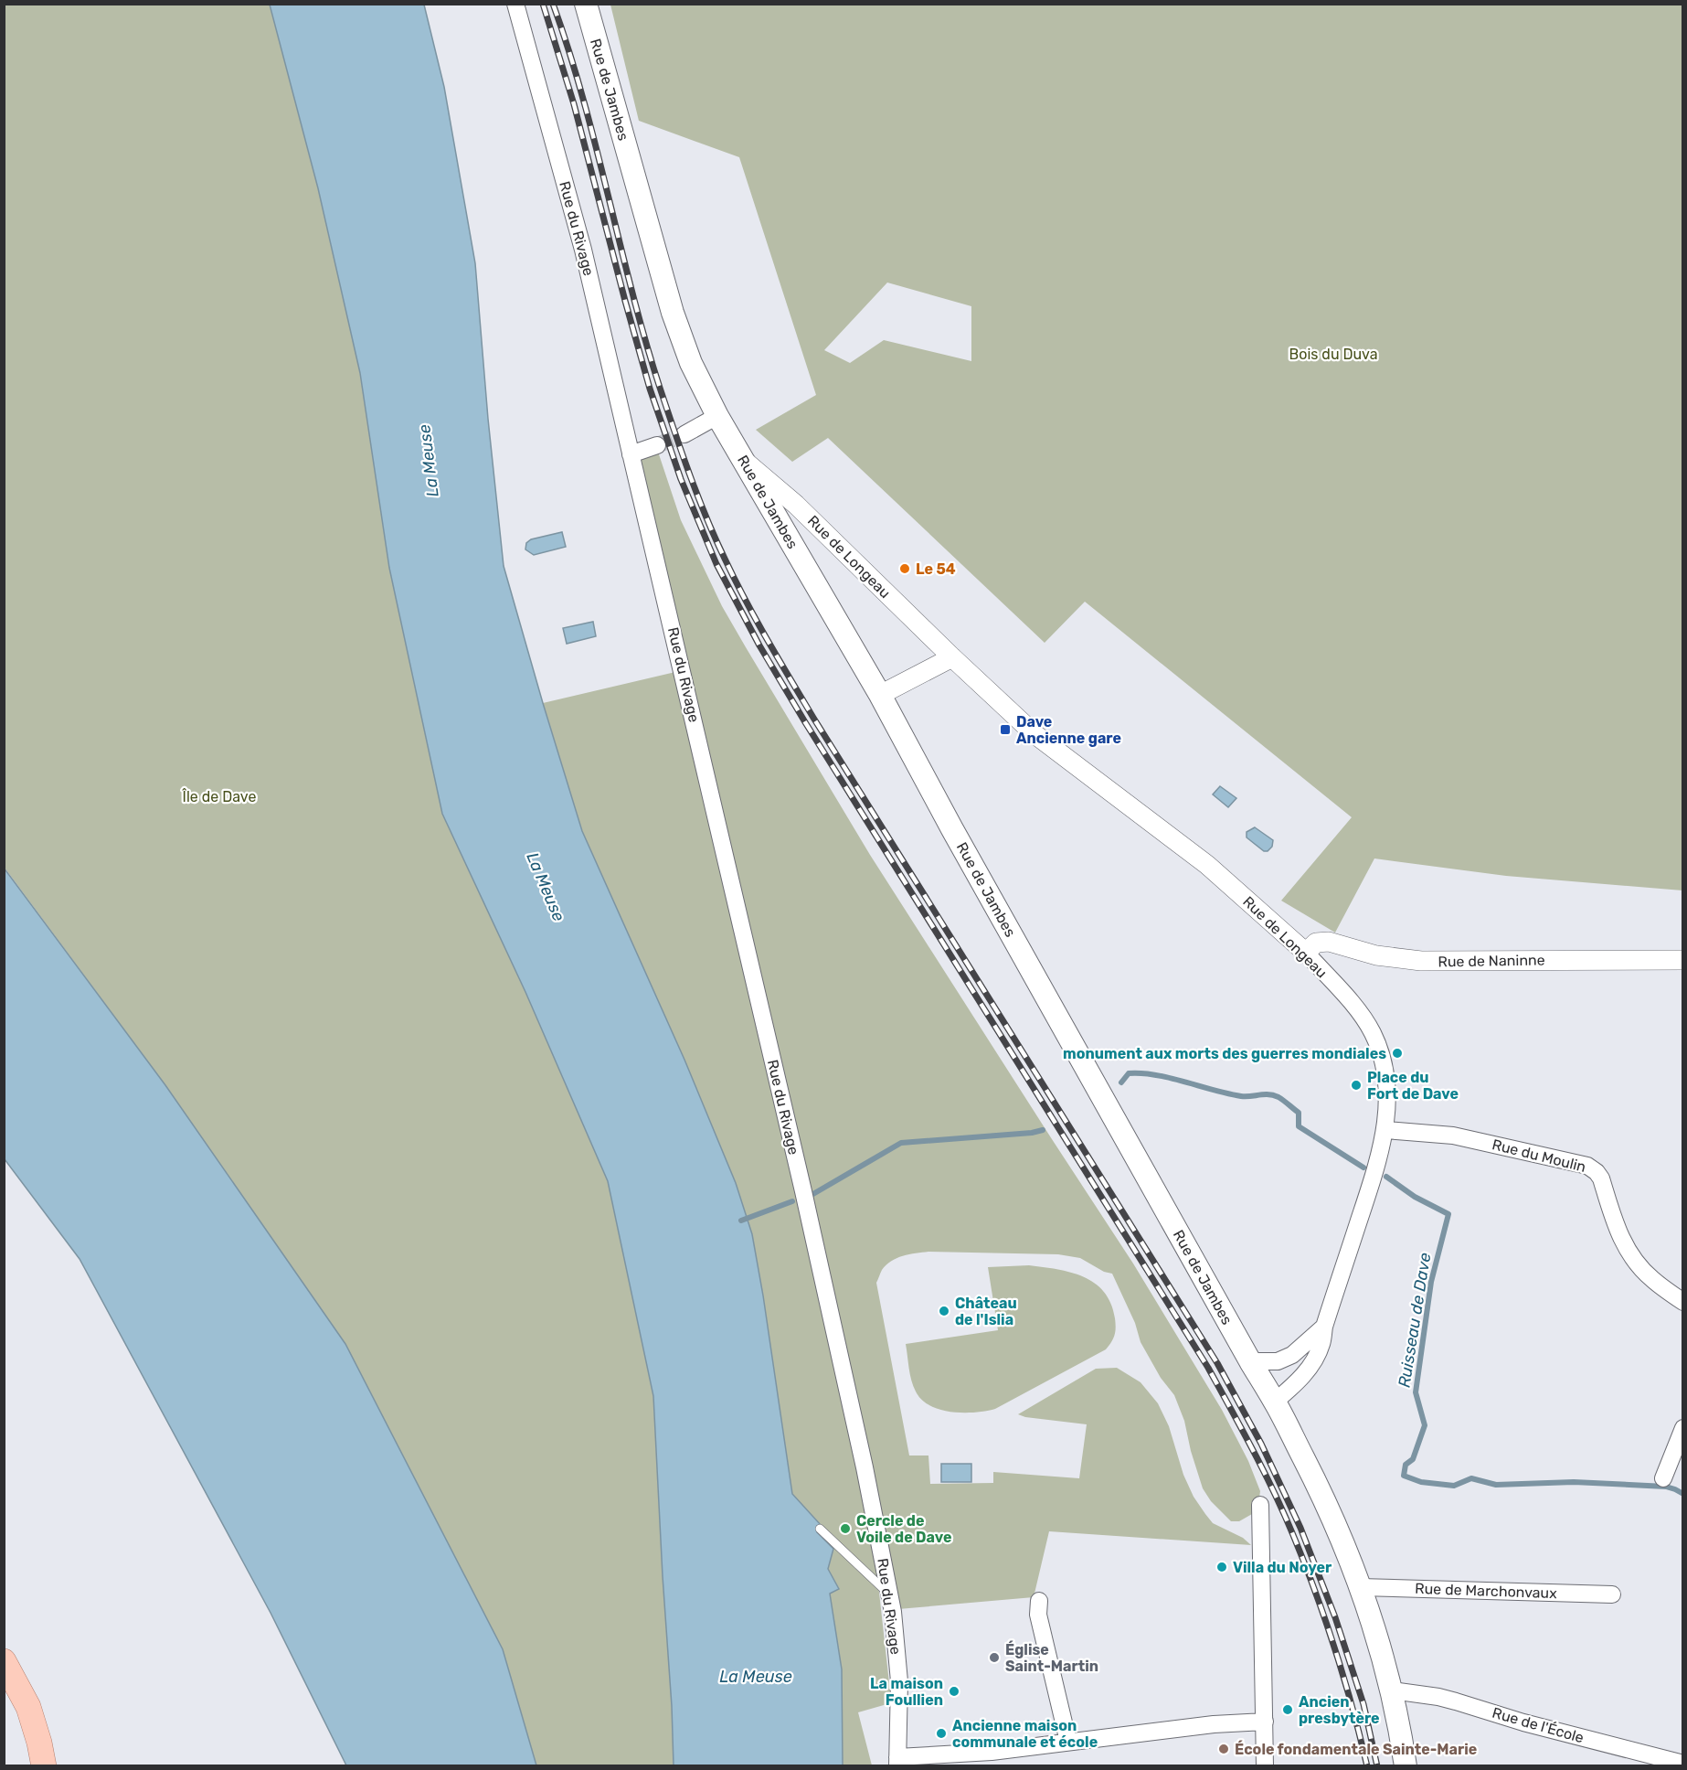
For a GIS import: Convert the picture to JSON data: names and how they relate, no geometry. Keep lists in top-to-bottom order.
{
  "streets": {
    "main road": ["Rue de Jambes"],
    "street": [
      "Rue du Rivage",
      "Rue de Longeau",
      "Rue de Naninne",
      "Rue du Moulin",
      "Rue de Marchonvaux",
      "Rue de l'École"
    ]
  },
  "crossings": [
    ["Rue de Jambes", "Rue de Longeau"],
    ["Rue de Jambes", "Rue de Marchonvaux"],
    ["Rue de Jambes", "Rue de l'École"],
    ["Rue de Longeau", "Rue de Naninne"],
    ["Rue de Longeau", "Rue du Moulin"]
  ],
  "water": ["La Meuse", "Ruisseau de Dave"],
  "parks": ["Bois du Duva", "Île de Dave"],
  "places": {
    "other": [
      "Le 54",
      "monument aux morts des guerres mondiales",
      "Place du Fort de Dave",
      "Château de l'Islia",
      "Cercle de Voile de Dave",
      "Villa du Noyer",
      "Église Saint-Martin",
      "La maison Foullien",
      "Ancien presbytère",
      "Ancienne maison communale et école",
      "École fondamentale Sainte-Marie"
    ],
    "transit": ["Dave Ancienne gare"]
  }
}
